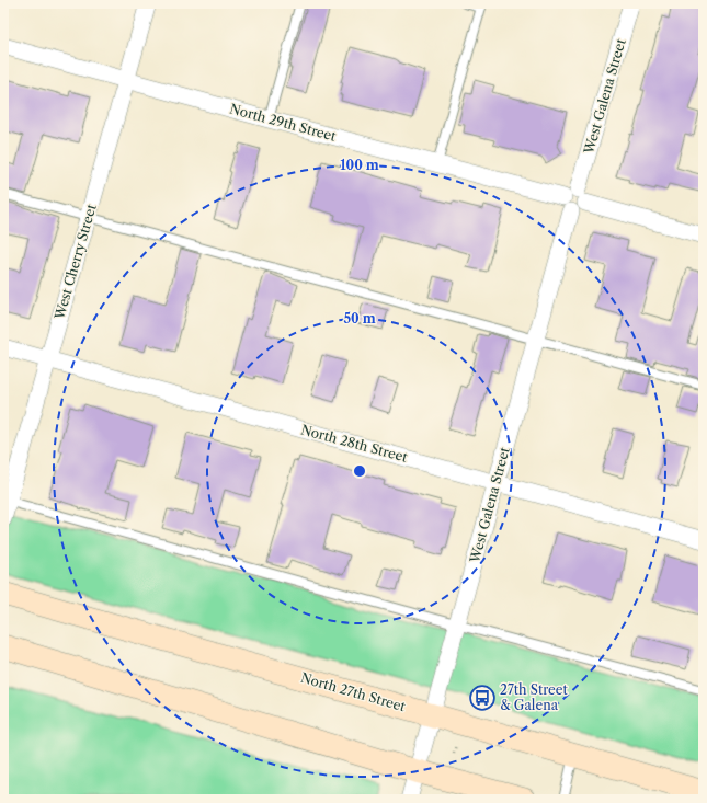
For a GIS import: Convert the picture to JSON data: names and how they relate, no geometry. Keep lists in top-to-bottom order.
{
  "streets": {
    "main road": ["North 27th Street"],
    "street": [
      "West Galena Street",
      "North 29th Street",
      "West Cherry Street",
      "North 28th Street"
    ]
  },
  "crossings": [
    ["West Galena Street", "North 29th Street"],
    ["West Galena Street", "North 28th Street"],
    ["West Galena Street", "North 27th Street"],
    ["North 29th Street", "West Cherry Street"],
    ["West Cherry Street", "North 28th Street"]
  ],
  "places": {
    "bus stop": ["27th Street & Galena"]
  },
  "rings": ["100 m", "50 m"]
}
